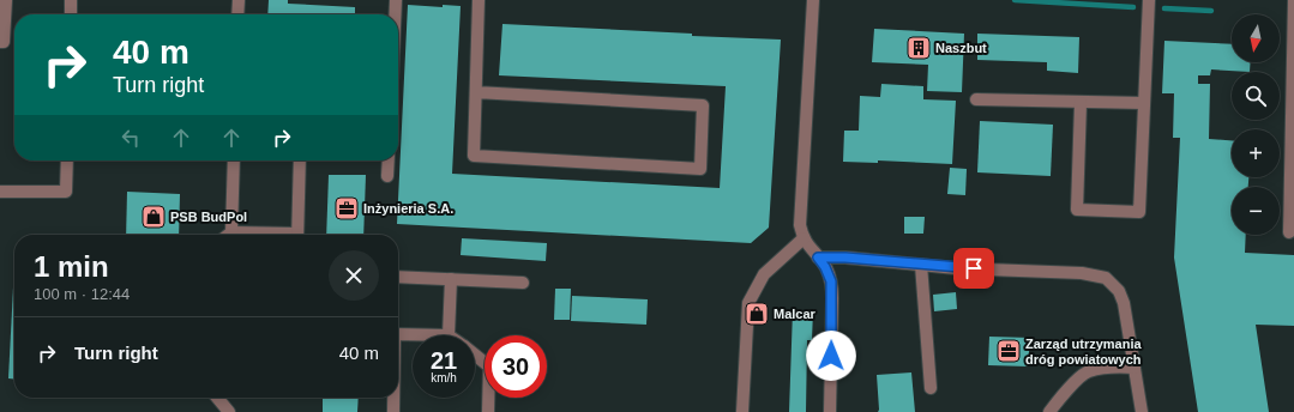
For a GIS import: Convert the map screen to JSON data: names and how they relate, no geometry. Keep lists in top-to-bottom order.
{
  "places": {
    "building": ["Naszbut"],
    "office": ["Inżynieria S.A.", "Zarząd utrzymania dróg powiatowych"],
    "shop": ["PSB BudPol", "Malcar"]
  },
  "north": "bottom",
  "page": {
    "map_buttons": ["+", "−"],
    "turn": ["40 m", "Turn right"],
    "heading": ["1 min", "100 m · 12:44"],
    "list": [
      {
        "name": "Turn right",
        "value": "40 m"
      }
    ],
    "speed": "21 km/h",
    "limit": "30"
  }
}
